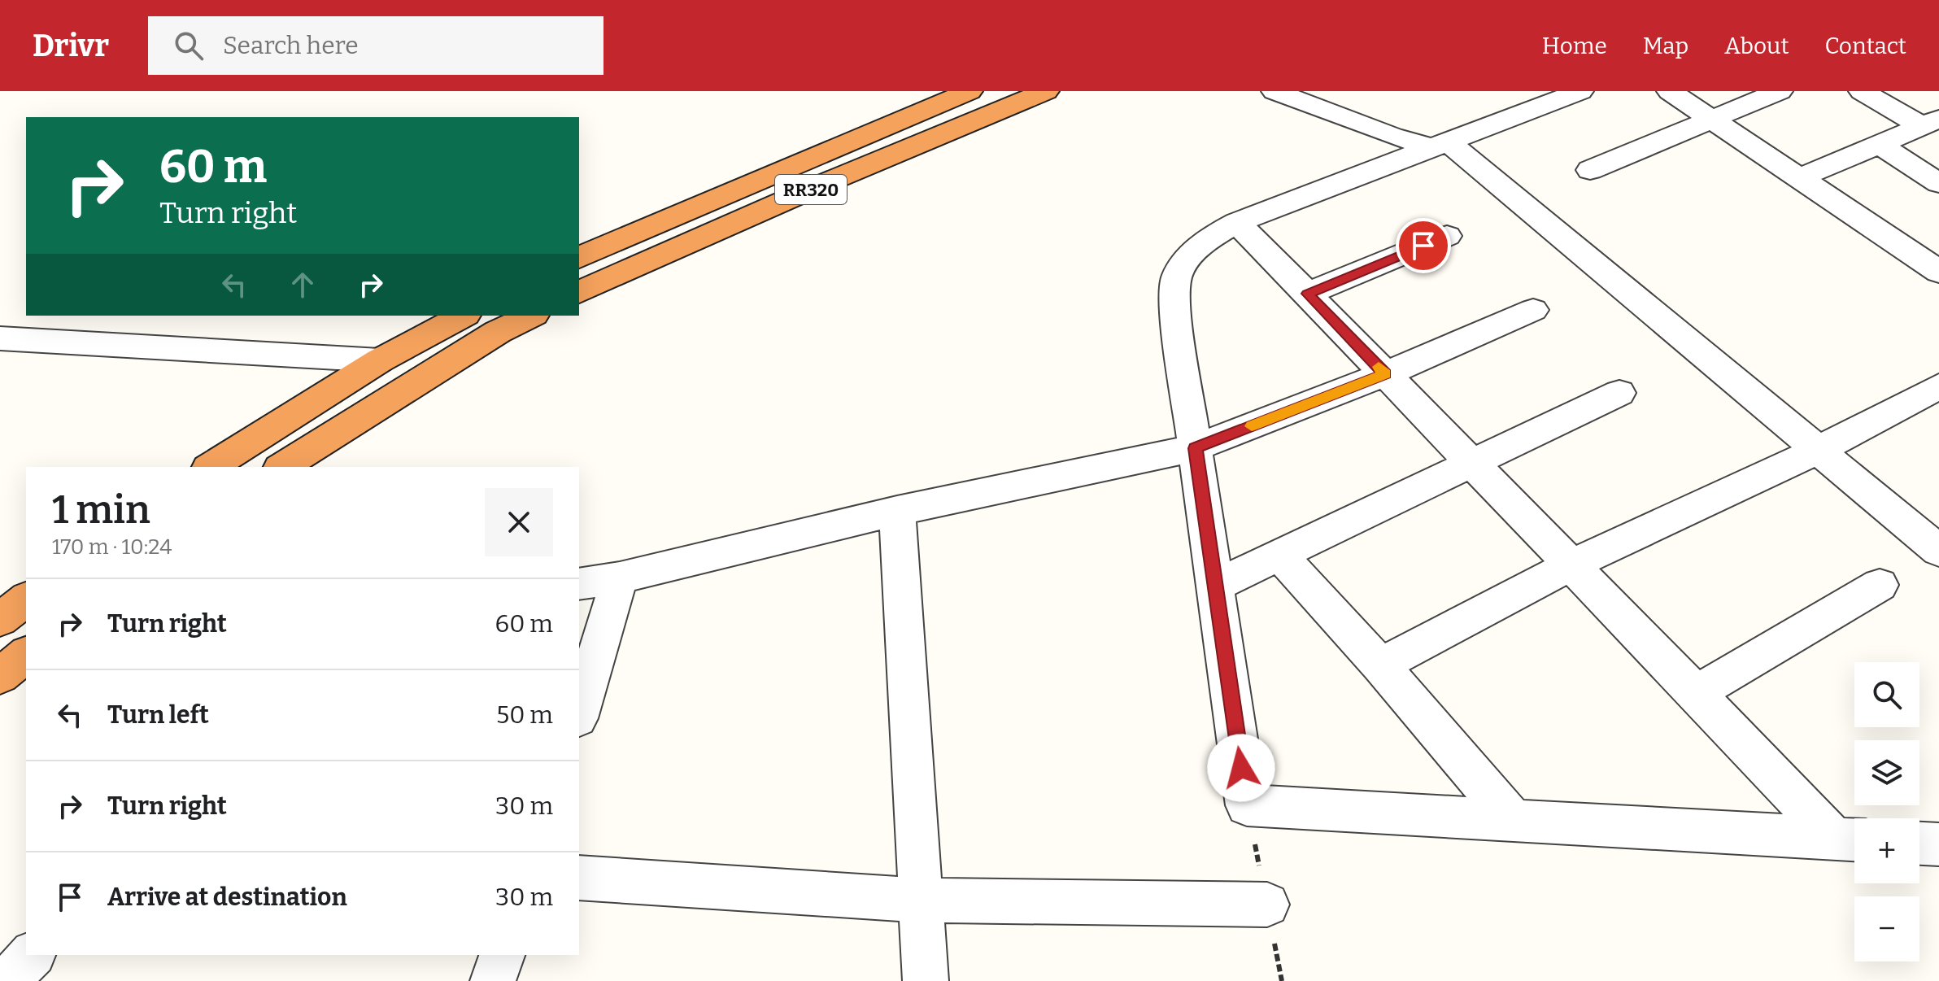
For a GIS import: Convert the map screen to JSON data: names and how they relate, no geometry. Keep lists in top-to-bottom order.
{
  "streets": {
    "highway": ["RR320"]
  },
  "page": {
    "header": "Drivr",
    "search": "Search here",
    "nav": [
      "Home",
      "Map",
      "About",
      "Contact"
    ],
    "turn": ["60 m", "Turn right"],
    "heading": ["1 min", "170 m · 10:24"],
    "list": [
      {
        "name": "Turn right",
        "value": "60 m"
      },
      {
        "name": "Turn left",
        "value": "50 m"
      },
      {
        "name": "Turn right",
        "value": "30 m"
      },
      {
        "name": "Arrive at destination",
        "value": "30 m"
      }
    ],
    "map_buttons": ["+", "−"]
  }
}
